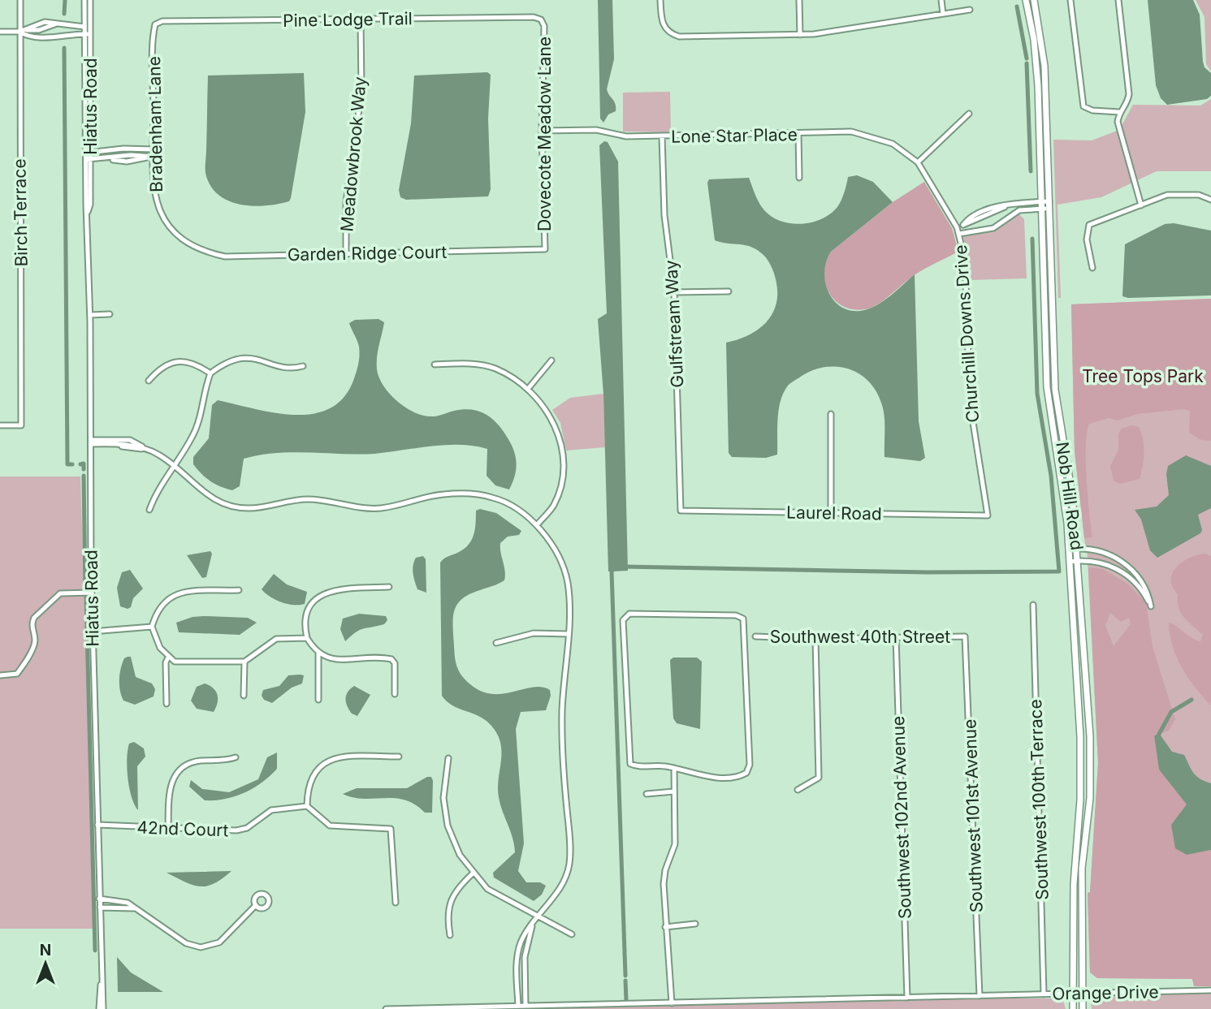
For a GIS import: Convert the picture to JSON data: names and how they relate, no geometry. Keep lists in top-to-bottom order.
{
  "streets": {
    "main road": ["Nob Hill Road"],
    "street": [
      "Pine Lodge Trail",
      "Hiatus Road",
      "Bradenham Lane",
      "Dovecote Meadow Lane",
      "Lone Star Place",
      "Meadowbrook Way",
      "Birch Terrace",
      "Garden Ridge Court",
      "Gulfstream Way",
      "Churchill Downs Drive",
      "Laurel Road",
      "Southwest 40th Street",
      "Southwest 100th Terrace",
      "Southwest 101st Avenue",
      "Southwest 102nd Avenue",
      "42nd Court",
      "Orange Drive"
    ]
  },
  "crossings": [
    ["Pine Lodge Trail", "Bradenham Lane"],
    ["Pine Lodge Trail", "Dovecote Meadow Lane"],
    ["Pine Lodge Trail", "Meadowbrook Way"],
    ["Hiatus Road", "42nd Court"],
    ["Bradenham Lane", "Garden Ridge Court"],
    ["Dovecote Meadow Lane", "Lone Star Place"],
    ["Dovecote Meadow Lane", "Garden Ridge Court"],
    ["Lone Star Place", "Gulfstream Way"],
    ["Lone Star Place", "Churchill Downs Drive"],
    ["Meadowbrook Way", "Garden Ridge Court"],
    ["Gulfstream Way", "Laurel Road"],
    ["Churchill Downs Drive", "Laurel Road"],
    ["Nob Hill Road", "Orange Drive"],
    ["Southwest 40th Street", "Southwest 101st Avenue"],
    ["Southwest 40th Street", "Southwest 102nd Avenue"],
    ["Southwest 100th Terrace", "Orange Drive"],
    ["Southwest 101st Avenue", "Orange Drive"],
    ["Southwest 102nd Avenue", "Orange Drive"]
  ],
  "parks": ["Tree Tops Park"],
  "north": "top"
}
